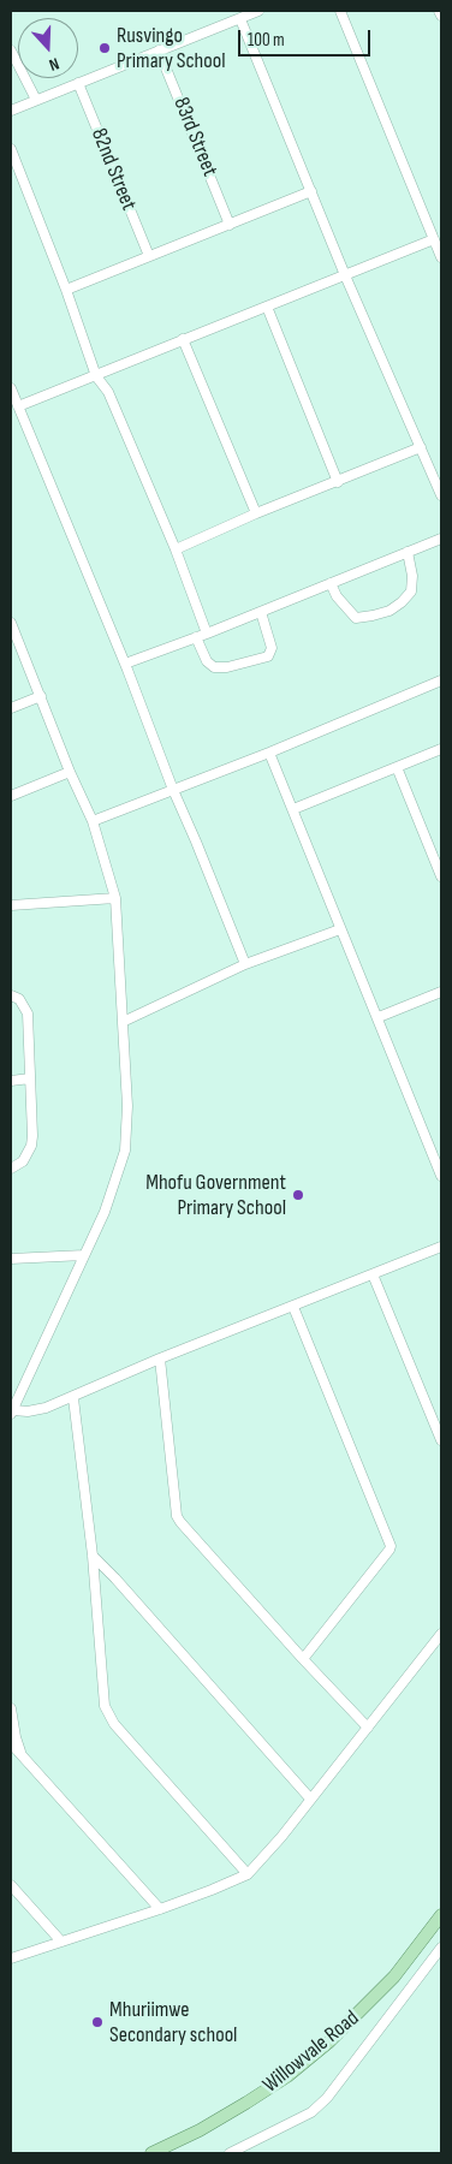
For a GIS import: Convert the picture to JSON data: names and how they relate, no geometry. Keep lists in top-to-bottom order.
{
  "streets": {
    "main road": ["Willowvale Road"],
    "street": ["83rd Street", "82nd Street"]
  },
  "places": ["Rusvingo Primary School", "Mhofu Government Primary School", "Mhuriimwe Secondary school"],
  "scale_bar": "100 m",
  "north": "bottom"
}
